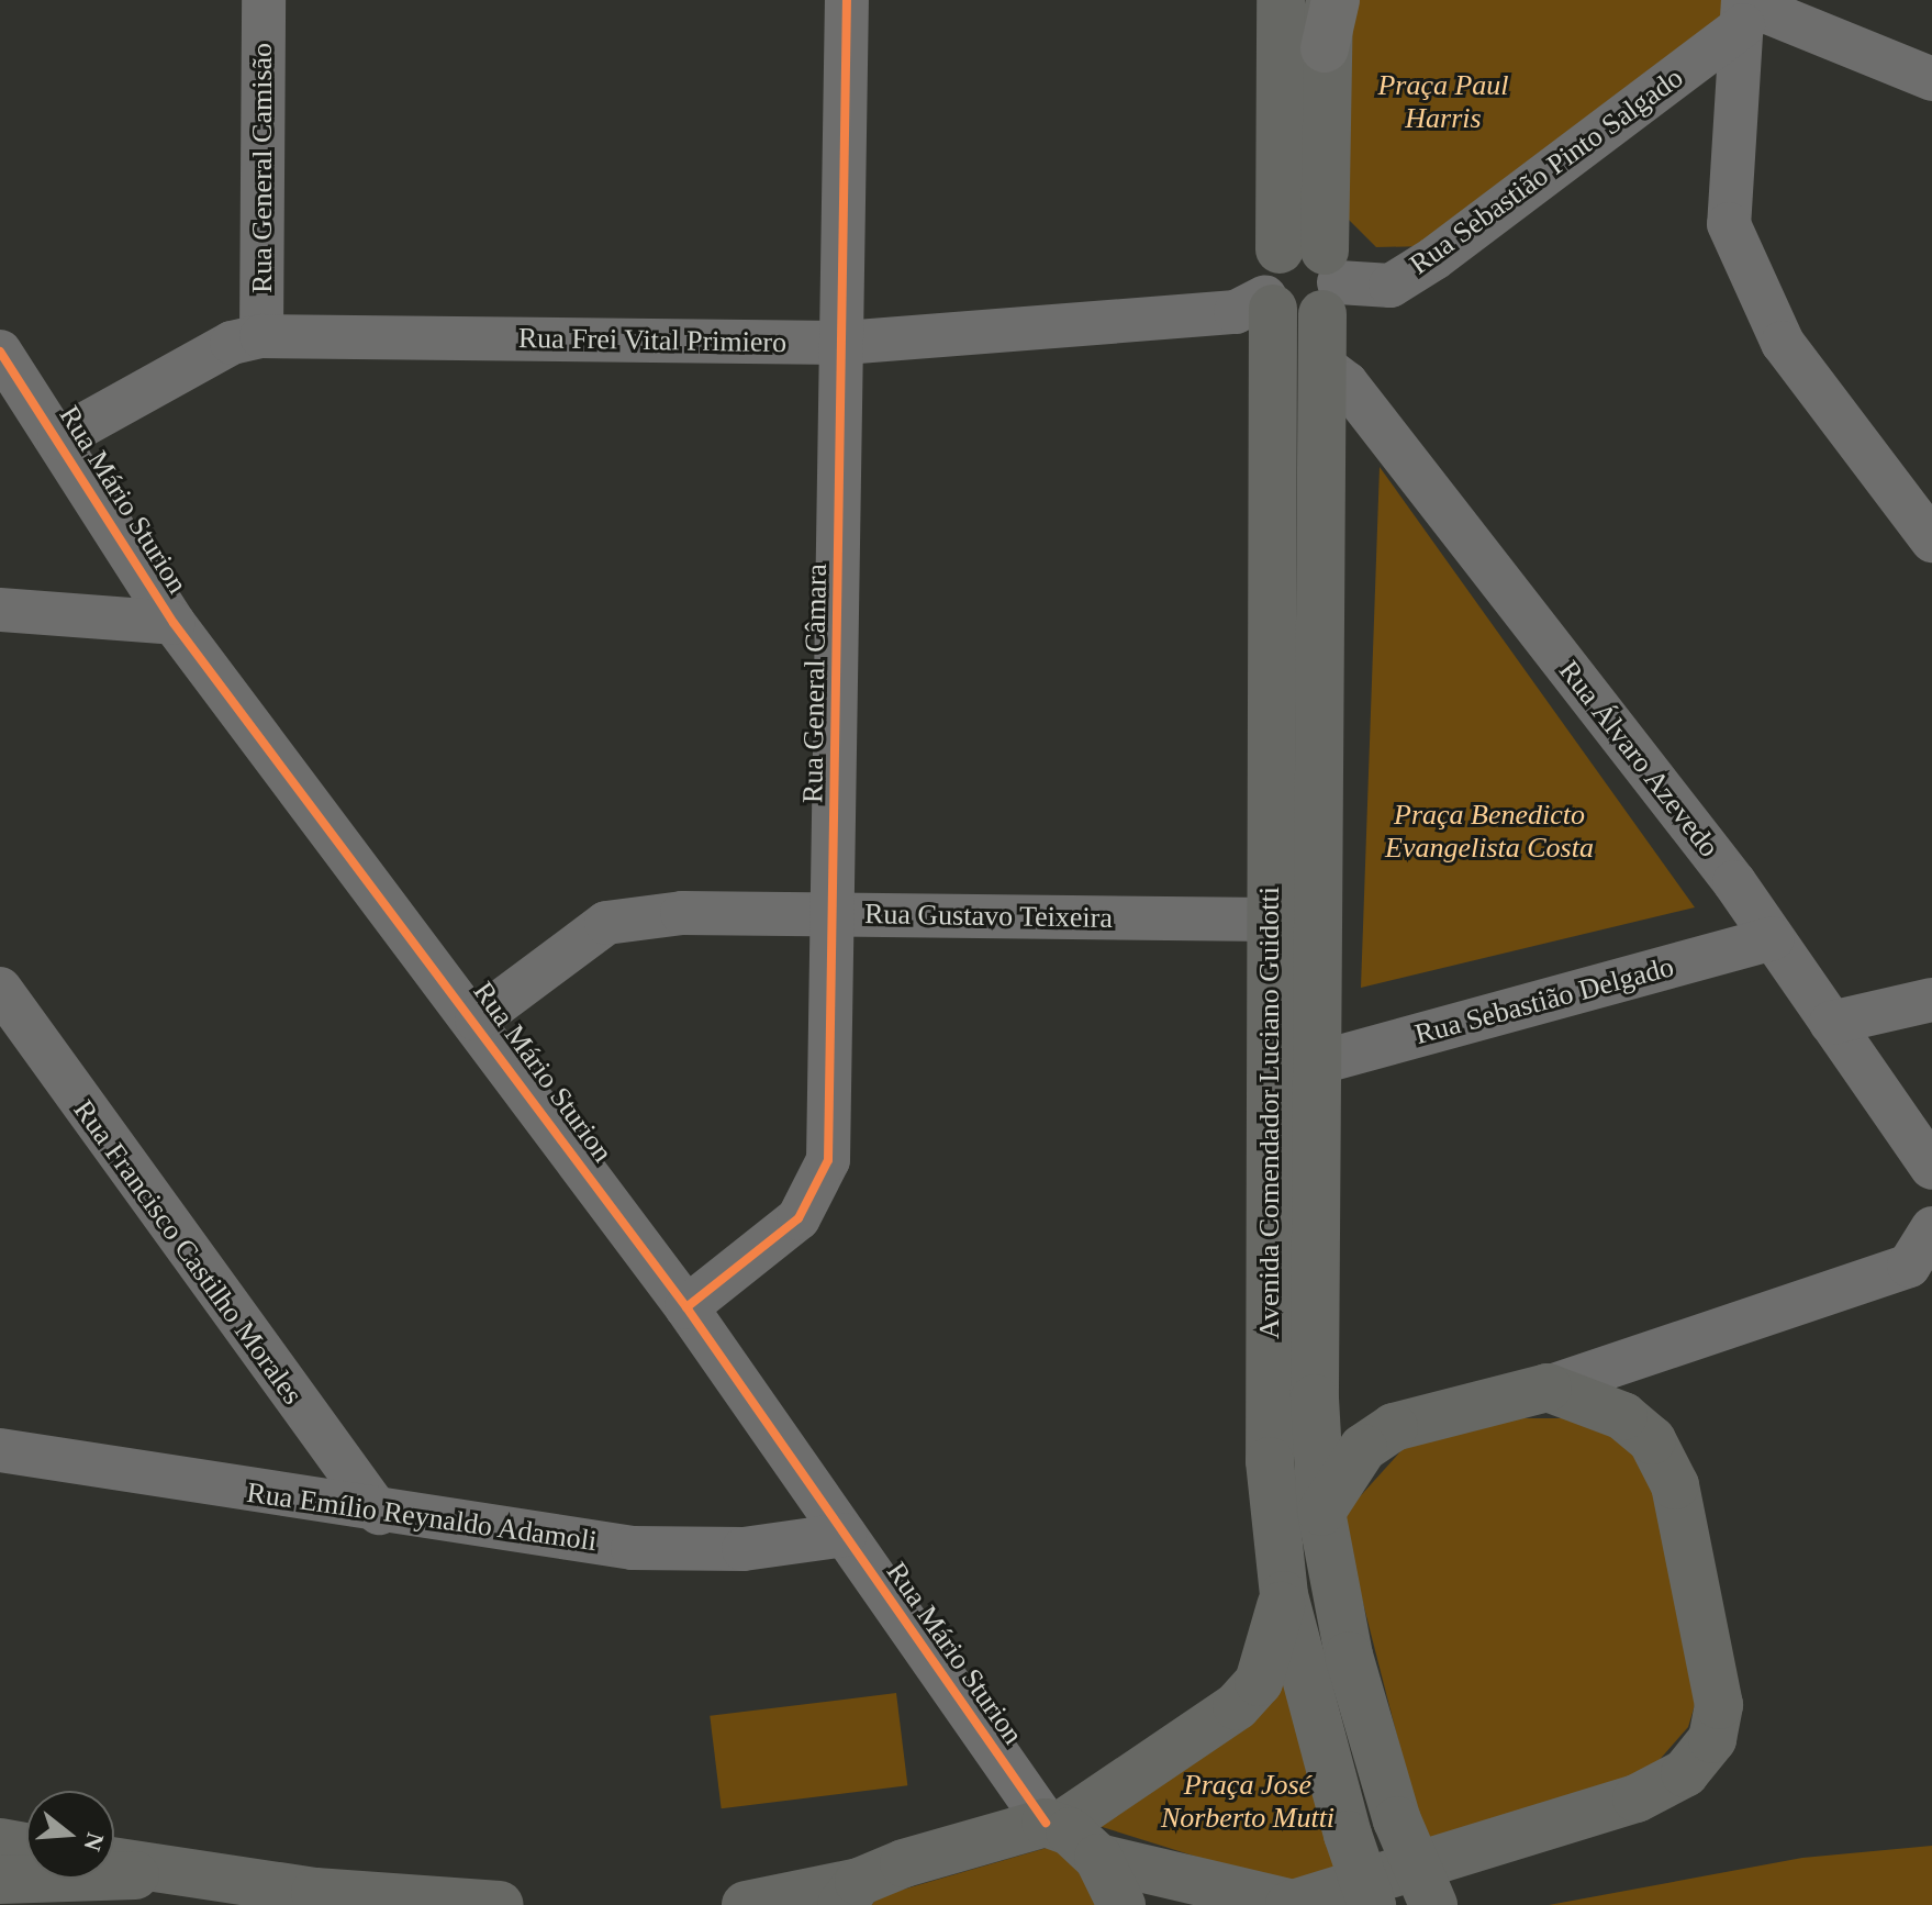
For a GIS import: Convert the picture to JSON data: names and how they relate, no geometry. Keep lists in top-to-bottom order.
{
  "streets": {
    "main road": ["Avenida Comendador Luciano Guidotti"],
    "street": [
      "Rua General Camisão",
      "Rua Sebastião Pinto Salgado",
      "Rua Frei Vital Primiero",
      "Rua Mário Sturion",
      "Rua General Câmara",
      "Rua Álvaro Azevedo",
      "Rua Gustavo Teixeira",
      "Rua Sebastião Delgado",
      "Rua Francisco Castilho Morales",
      "Rua Emílio Reynaldo Adamoli"
    ]
  },
  "crossings": [
    ["Rua General Camisão", "Rua Frei Vital Primiero"],
    ["Rua Sebastião Pinto Salgado", "Avenida Comendador Luciano Guidotti"],
    ["Rua Frei Vital Primiero", "Rua Mário Sturion"],
    ["Rua Frei Vital Primiero", "Rua General Câmara"],
    ["Rua Frei Vital Primiero", "Avenida Comendador Luciano Guidotti"],
    ["Rua Mário Sturion", "Rua General Câmara"],
    ["Rua Mário Sturion", "Rua Gustavo Teixeira"],
    ["Rua Mário Sturion", "Rua Emílio Reynaldo Adamoli"],
    ["Rua General Câmara", "Rua Gustavo Teixeira"],
    ["Rua Álvaro Azevedo", "Rua Sebastião Delgado"],
    ["Rua Álvaro Azevedo", "Avenida Comendador Luciano Guidotti"],
    ["Rua Gustavo Teixeira", "Avenida Comendador Luciano Guidotti"],
    ["Rua Sebastião Delgado", "Avenida Comendador Luciano Guidotti"],
    ["Rua Francisco Castilho Morales", "Rua Emílio Reynaldo Adamoli"]
  ],
  "parks": ["Praça Paul Harris", "Praça Benedicto Evangelista Costa", "Praça José Norberto Mutti"],
  "north": "right"
}
